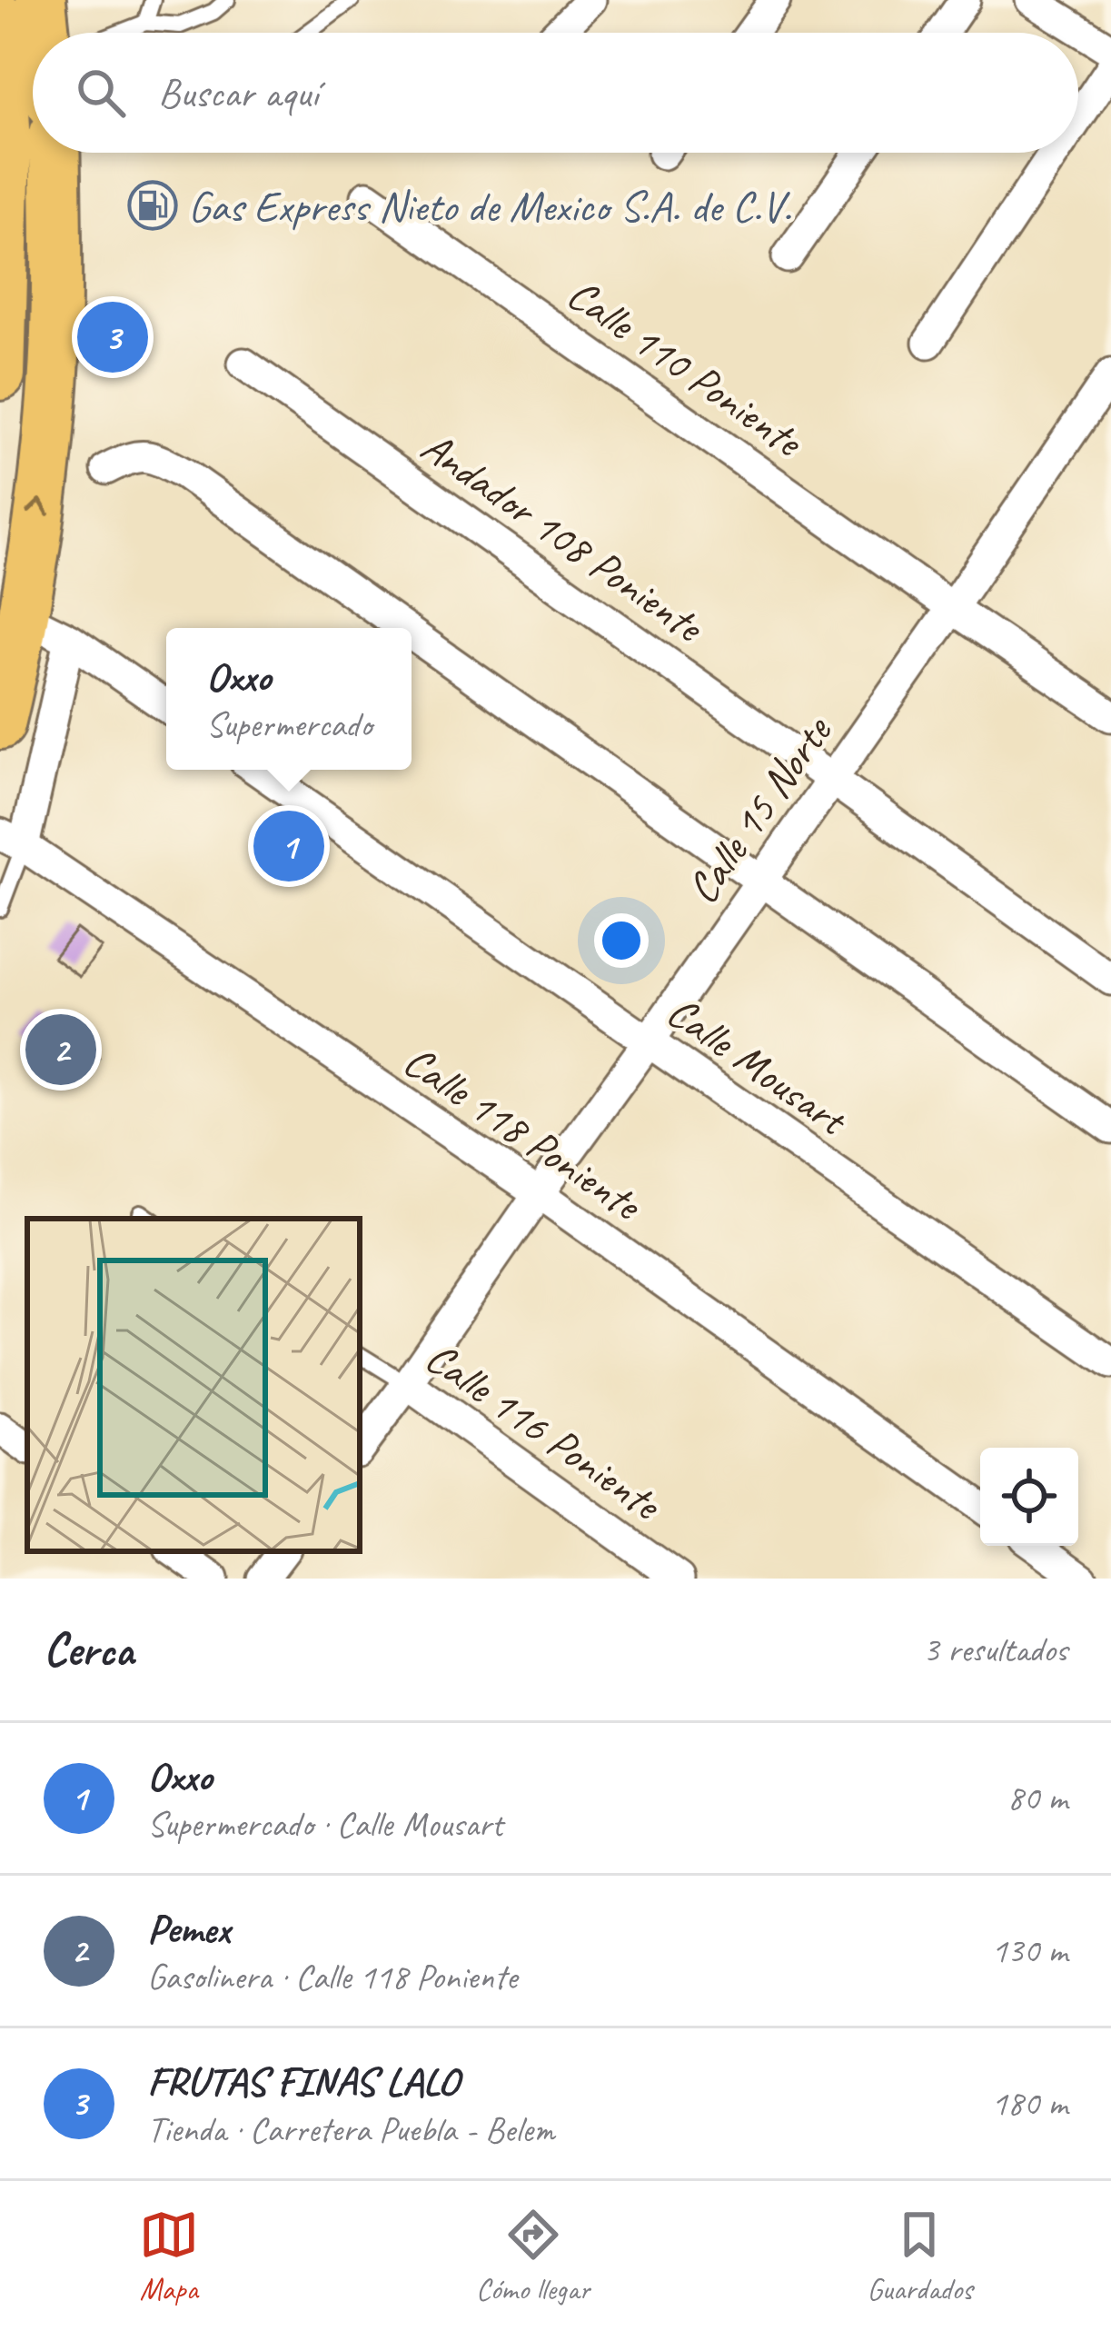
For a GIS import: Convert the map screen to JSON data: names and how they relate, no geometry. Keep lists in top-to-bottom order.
{
  "streets": {
    "street": [
      "Calle 110 Poniente",
      "Andador 108 Poniente",
      "Calle 15 Norte",
      "Calle Mousart",
      "Calle 118 Poniente",
      "Calle 116 Poniente"
    ]
  },
  "crossings": [
    ["Calle 110 Poniente", "Calle 15 Norte"],
    ["Andador 108 Poniente", "Calle 15 Norte"],
    ["Calle 15 Norte", "Calle Mousart"],
    ["Calle 15 Norte", "Calle 118 Poniente"],
    ["Calle 15 Norte", "Calle 116 Poniente"]
  ],
  "places": {
    "fuel station": ["Gas Express Nieto de Mexico S.A. de C.V."]
  },
  "page": {
    "search": "Buscar aquí",
    "pins": ["3", "1", "2"],
    "popup": ["Oxxo", "Supermercado"],
    "heading": ["Cerca", "3 resultados"],
    "list": [
      {
        "mark": "1",
        "name": "Oxxo",
        "note": "Supermercado · Calle Mousart",
        "value": "80 m"
      },
      {
        "mark": "2",
        "name": "Pemex",
        "note": "Gasolinera · Calle 118 Poniente",
        "value": "130 m"
      },
      {
        "mark": "3",
        "name": "FRUTAS FINAS LALO",
        "note": "Tienda · Carretera Puebla - Belem",
        "value": "180 m"
      }
    ],
    "nav": ["Mapa", "Cómo llegar", "Guardados"]
  }
}
